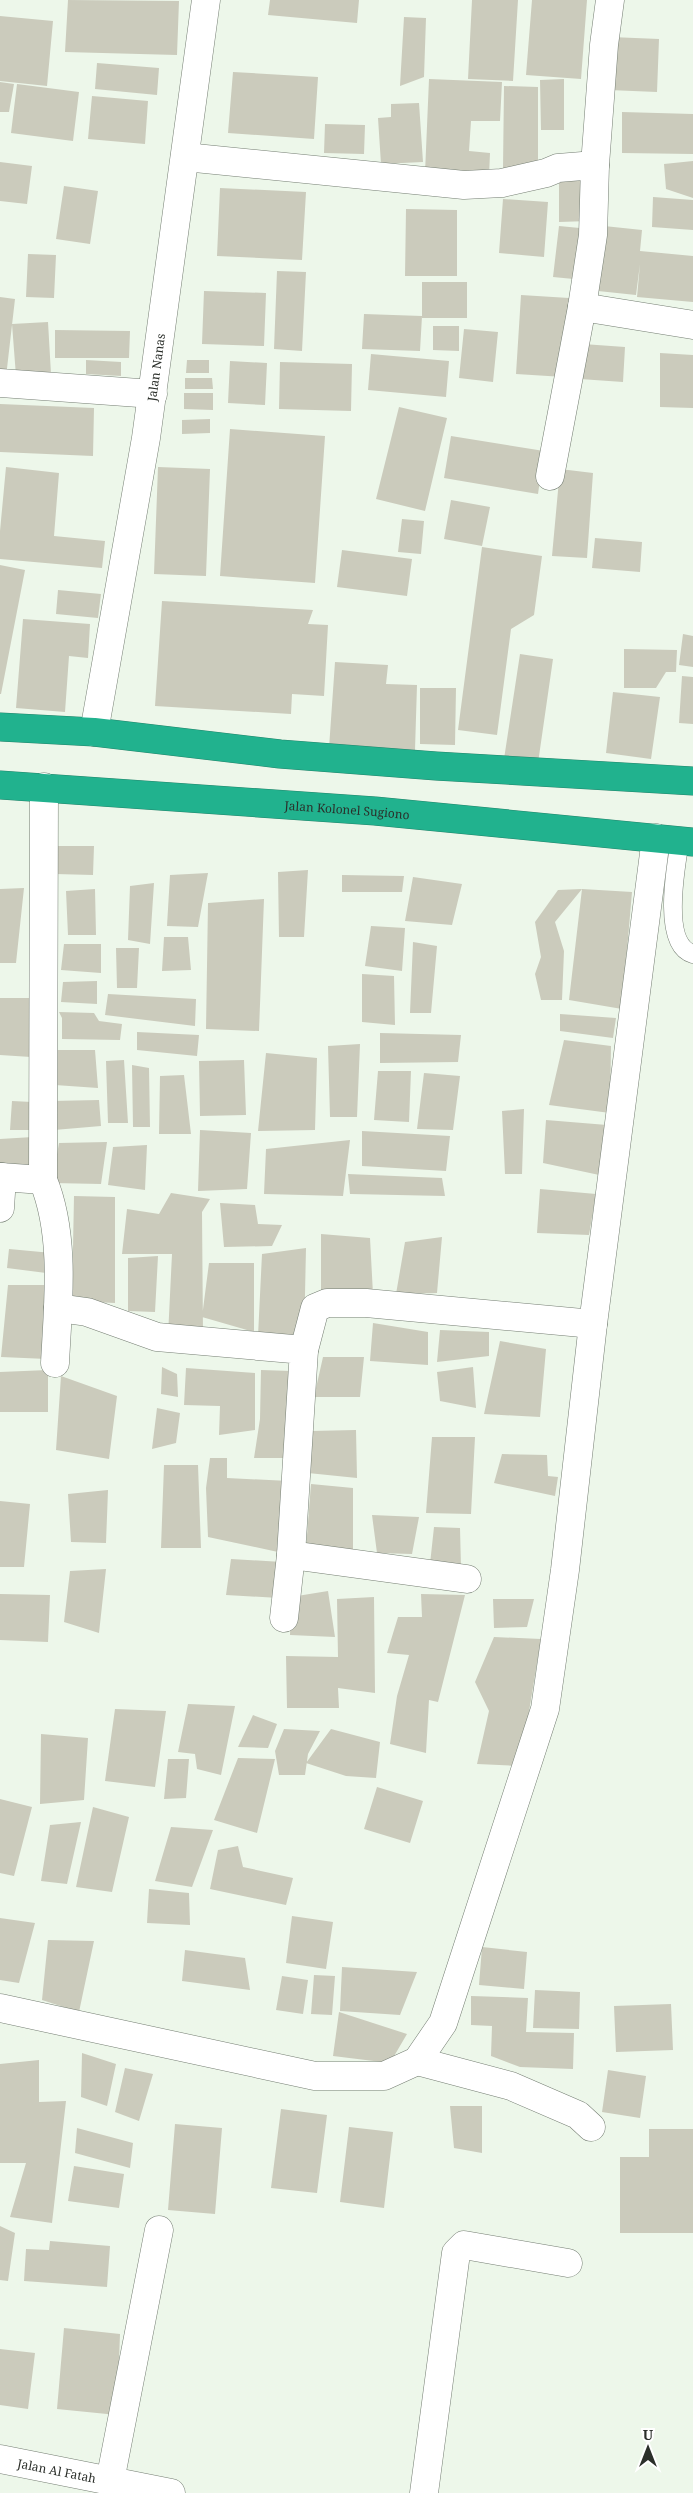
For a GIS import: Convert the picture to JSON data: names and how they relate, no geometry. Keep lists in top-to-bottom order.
{
  "streets": {
    "highway": ["Jalan Kolonel Sugiono"],
    "street": ["Jalan Nanas", "Jalan Al Fatah"]
  },
  "north": "top"
}
